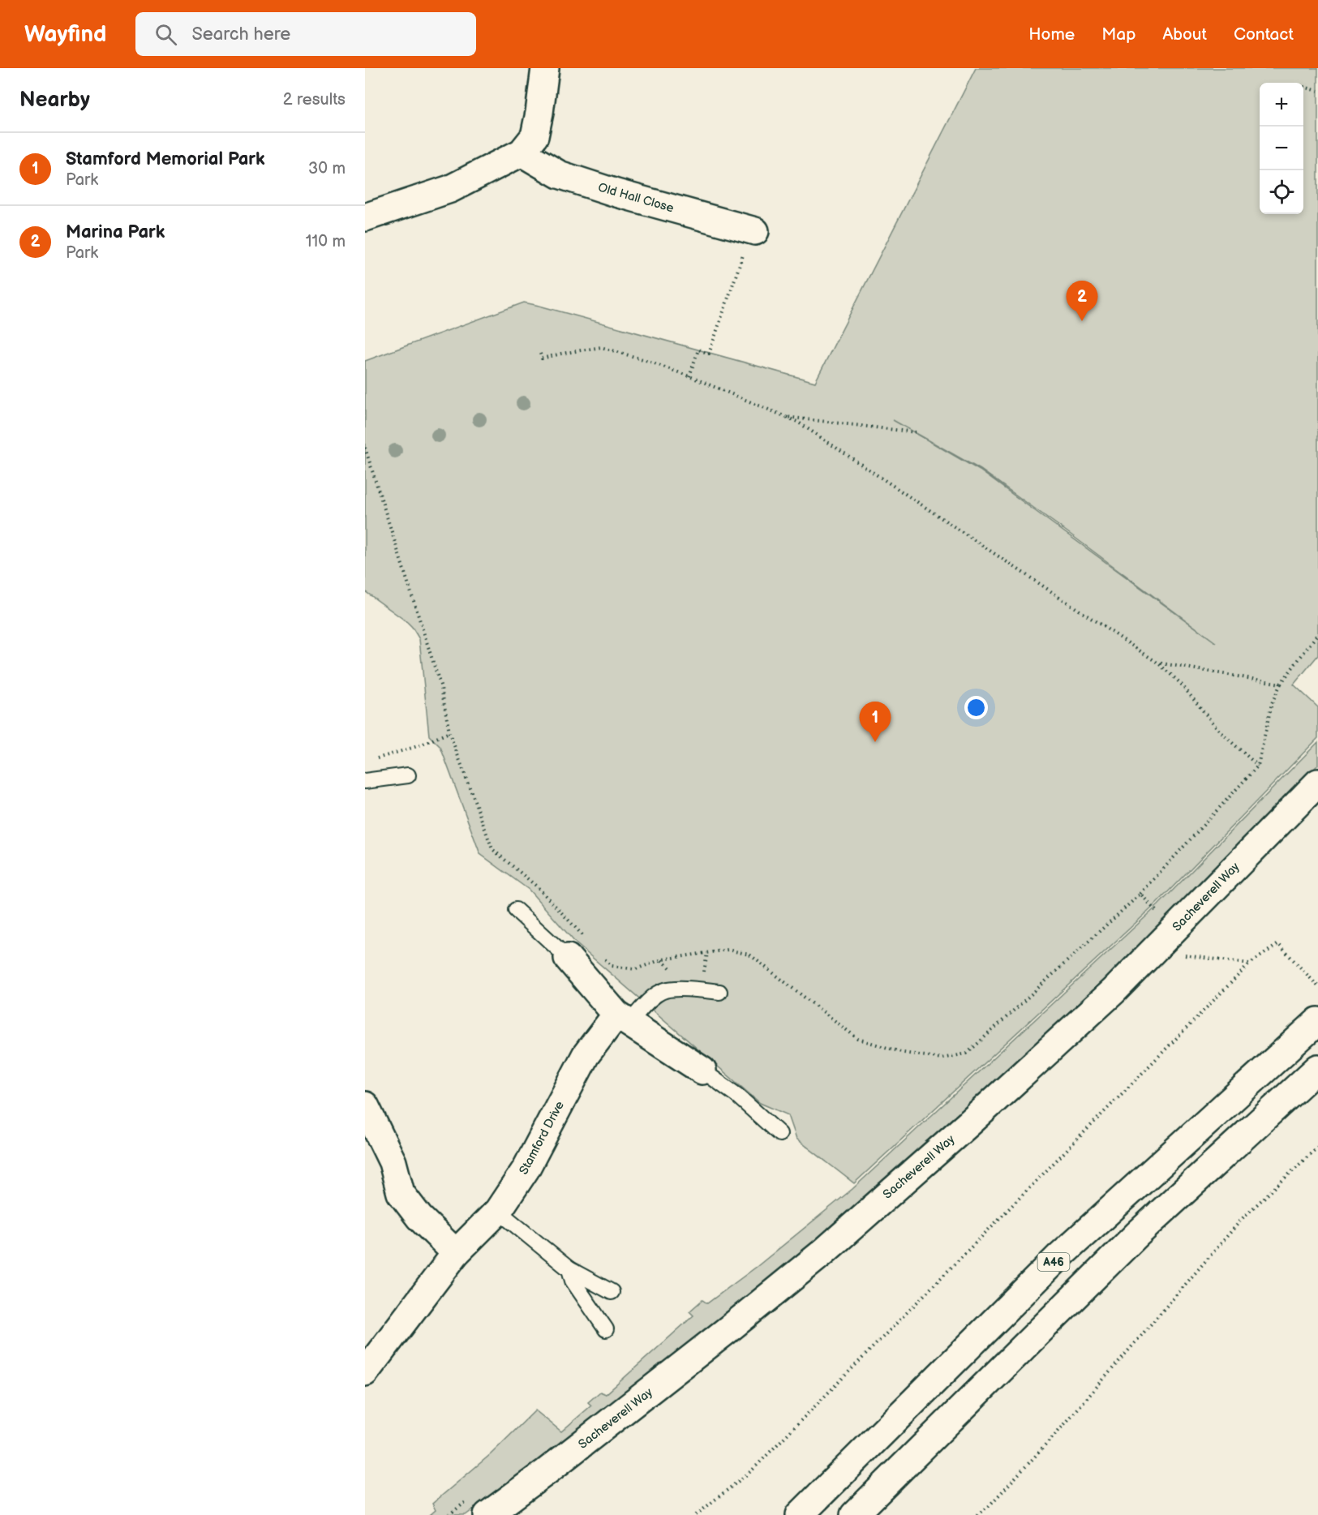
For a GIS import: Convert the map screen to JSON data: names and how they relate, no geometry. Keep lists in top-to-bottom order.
{
  "streets": {
    "main road": [
      "Old Hall Close",
      "Sacheverell Way",
      "Stamford Drive",
      "A46"
    ]
  },
  "page": {
    "header": "Wayfind",
    "search": "Search here",
    "nav": [
      "Home",
      "Map",
      "About",
      "Contact"
    ],
    "heading": ["Nearby", "2 results"],
    "map_buttons": ["+", "−"],
    "list": [
      {
        "mark": "1",
        "name": "Stamford Memorial Park",
        "note": "Park",
        "value": "30 m"
      },
      {
        "mark": "2",
        "name": "Marina Park",
        "note": "Park",
        "value": "110 m"
      }
    ],
    "pins": ["2", "1"]
  }
}
